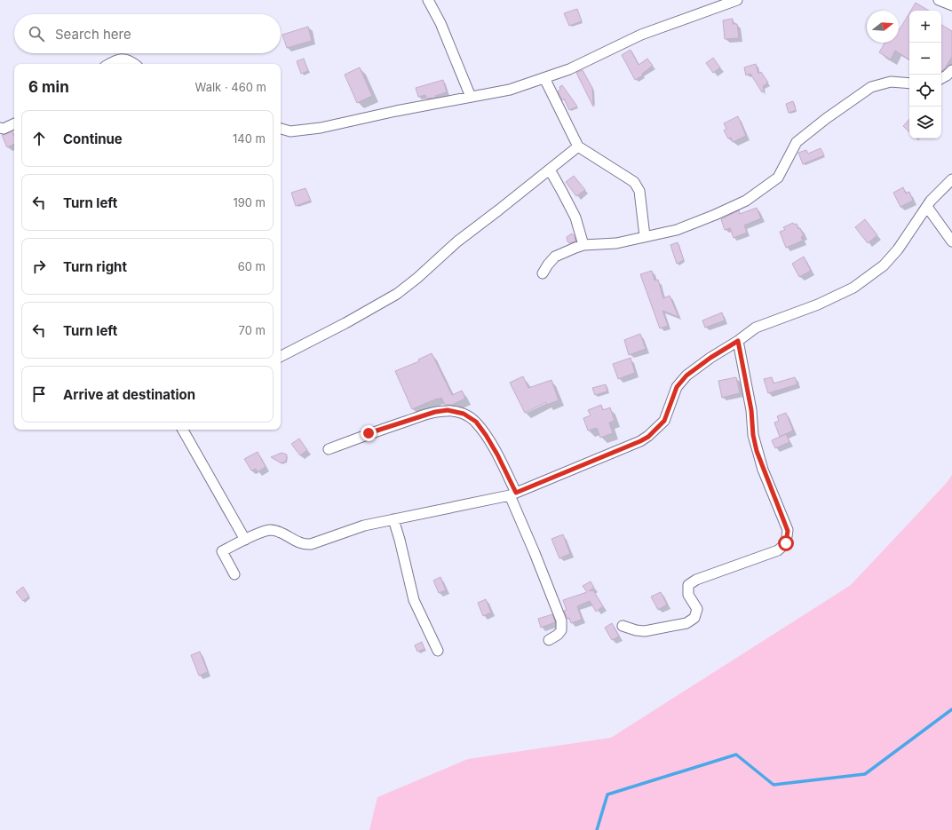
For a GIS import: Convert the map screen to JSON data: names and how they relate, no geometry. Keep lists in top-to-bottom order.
{
  "north": "right",
  "page": {
    "map_buttons": ["+", "−"],
    "search": "Search here",
    "heading": ["6 min", "Walk · 460 m"],
    "list": [
      ["Continue", "140 m"],
      ["Turn left", "190 m"],
      ["Turn right", "60 m"],
      ["Turn left", "70 m"],
      "Arrive at destination"
    ]
  }
}
